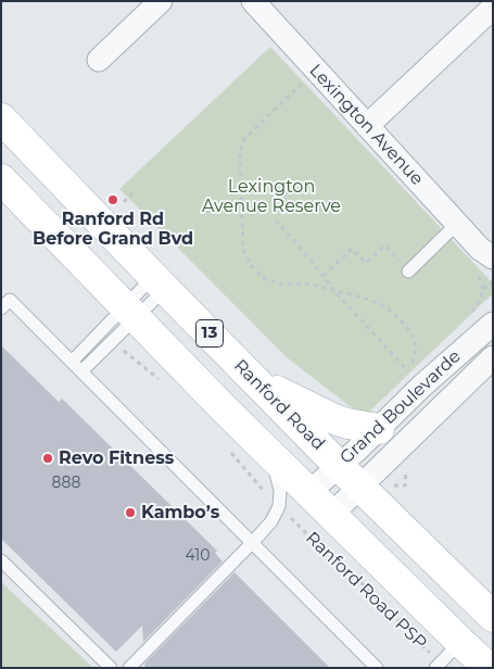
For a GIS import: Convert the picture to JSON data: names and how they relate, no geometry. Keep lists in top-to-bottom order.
{
  "streets": {
    "main road": ["13", "Ranford Road"],
    "street": ["Lexington Avenue", "Grand Boulevarde"],
    "path": ["Ranford Road PSP"]
  },
  "crossings": [
    ["13", "Grand Boulevarde"],
    ["13", "Ranford Road PSP"],
    ["Ranford Road", "Grand Boulevarde"]
  ],
  "parks": ["Lexington Avenue Reserve"],
  "places": ["Ranford Rd Before Grand Bvd", "Revo Fitness", "Kambo’s"],
  "house_numbers": ["888", "410"]
}
